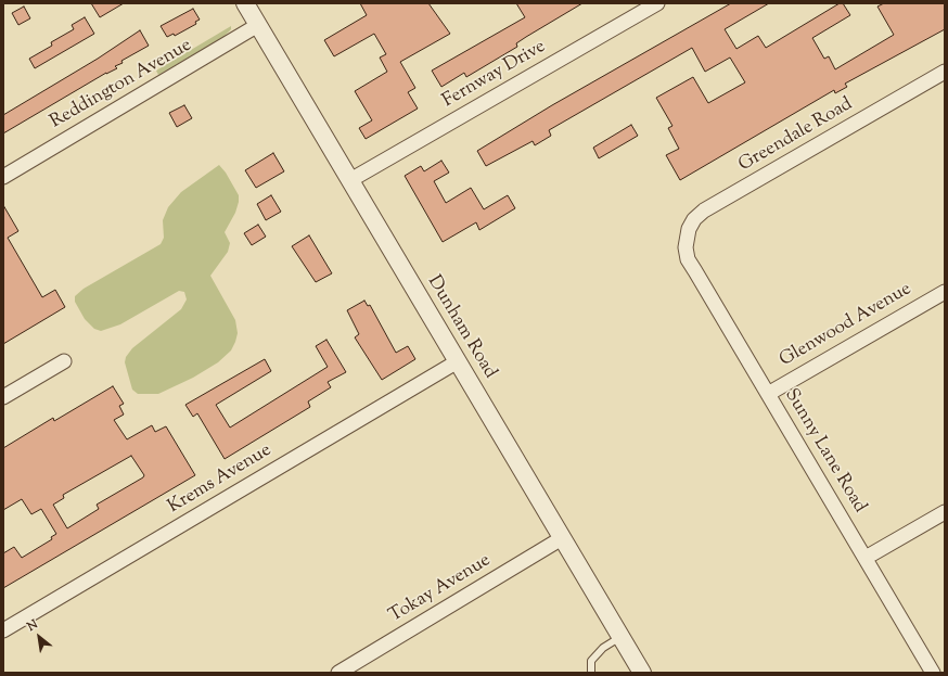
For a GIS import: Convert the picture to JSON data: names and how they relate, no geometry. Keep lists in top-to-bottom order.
{
  "streets": {
    "street": [
      "Fernway Drive",
      "Reddington Avenue",
      "Greendale Road",
      "Glenwood Avenue",
      "Dunham Road",
      "Sunny Lane Road",
      "Krems Avenue",
      "Tokay Avenue"
    ]
  },
  "crossings": [
    ["Fernway Drive", "Dunham Road"],
    ["Reddington Avenue", "Dunham Road"],
    ["Greendale Road", "Sunny Lane Road"],
    ["Glenwood Avenue", "Sunny Lane Road"],
    ["Dunham Road", "Krems Avenue"],
    ["Dunham Road", "Tokay Avenue"]
  ],
  "north": "top left"
}
